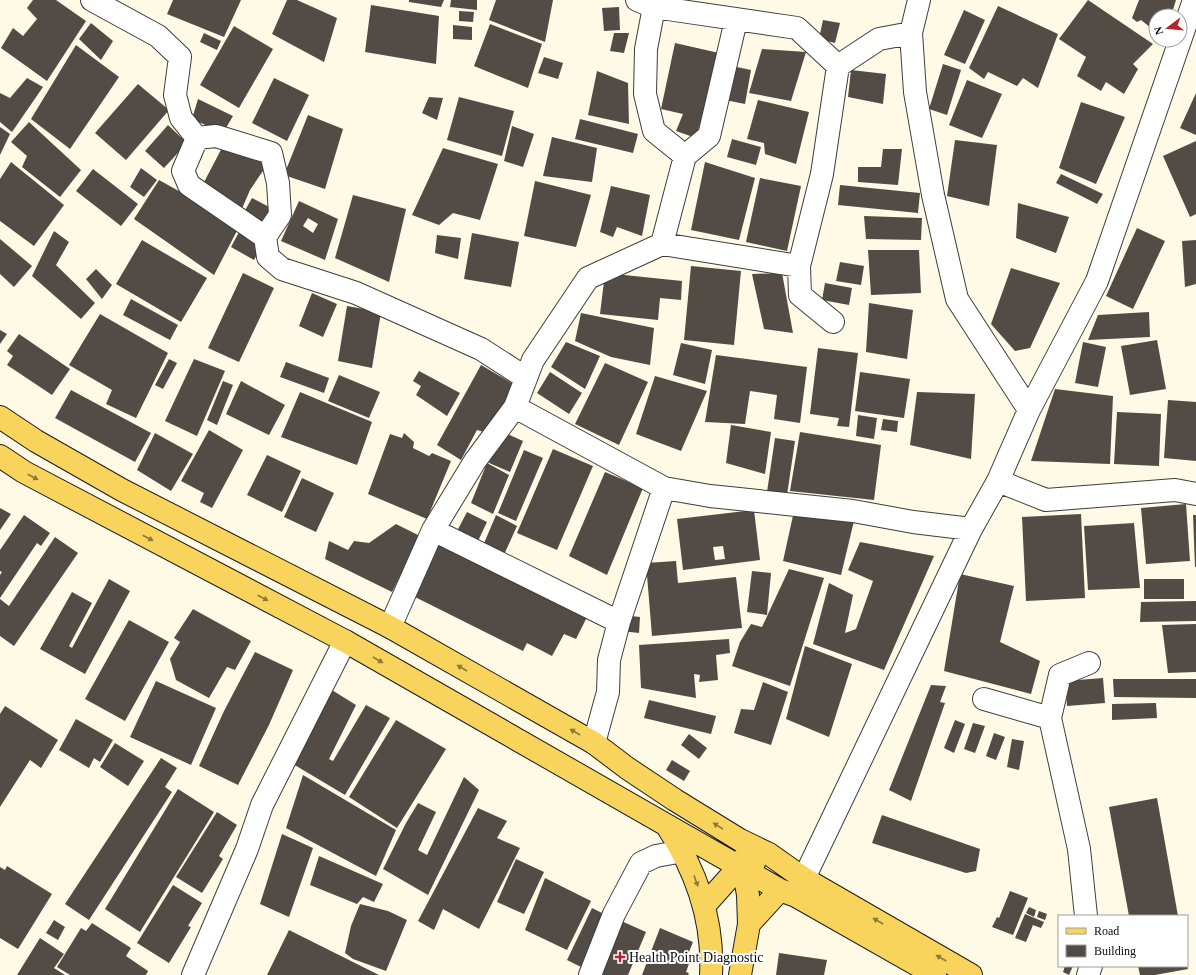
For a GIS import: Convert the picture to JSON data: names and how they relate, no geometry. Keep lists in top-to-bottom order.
{
  "places": {
    "health": ["Health Point Diagnostic"]
  },
  "legend": ["Road", "Building"],
  "north": "left"
}
